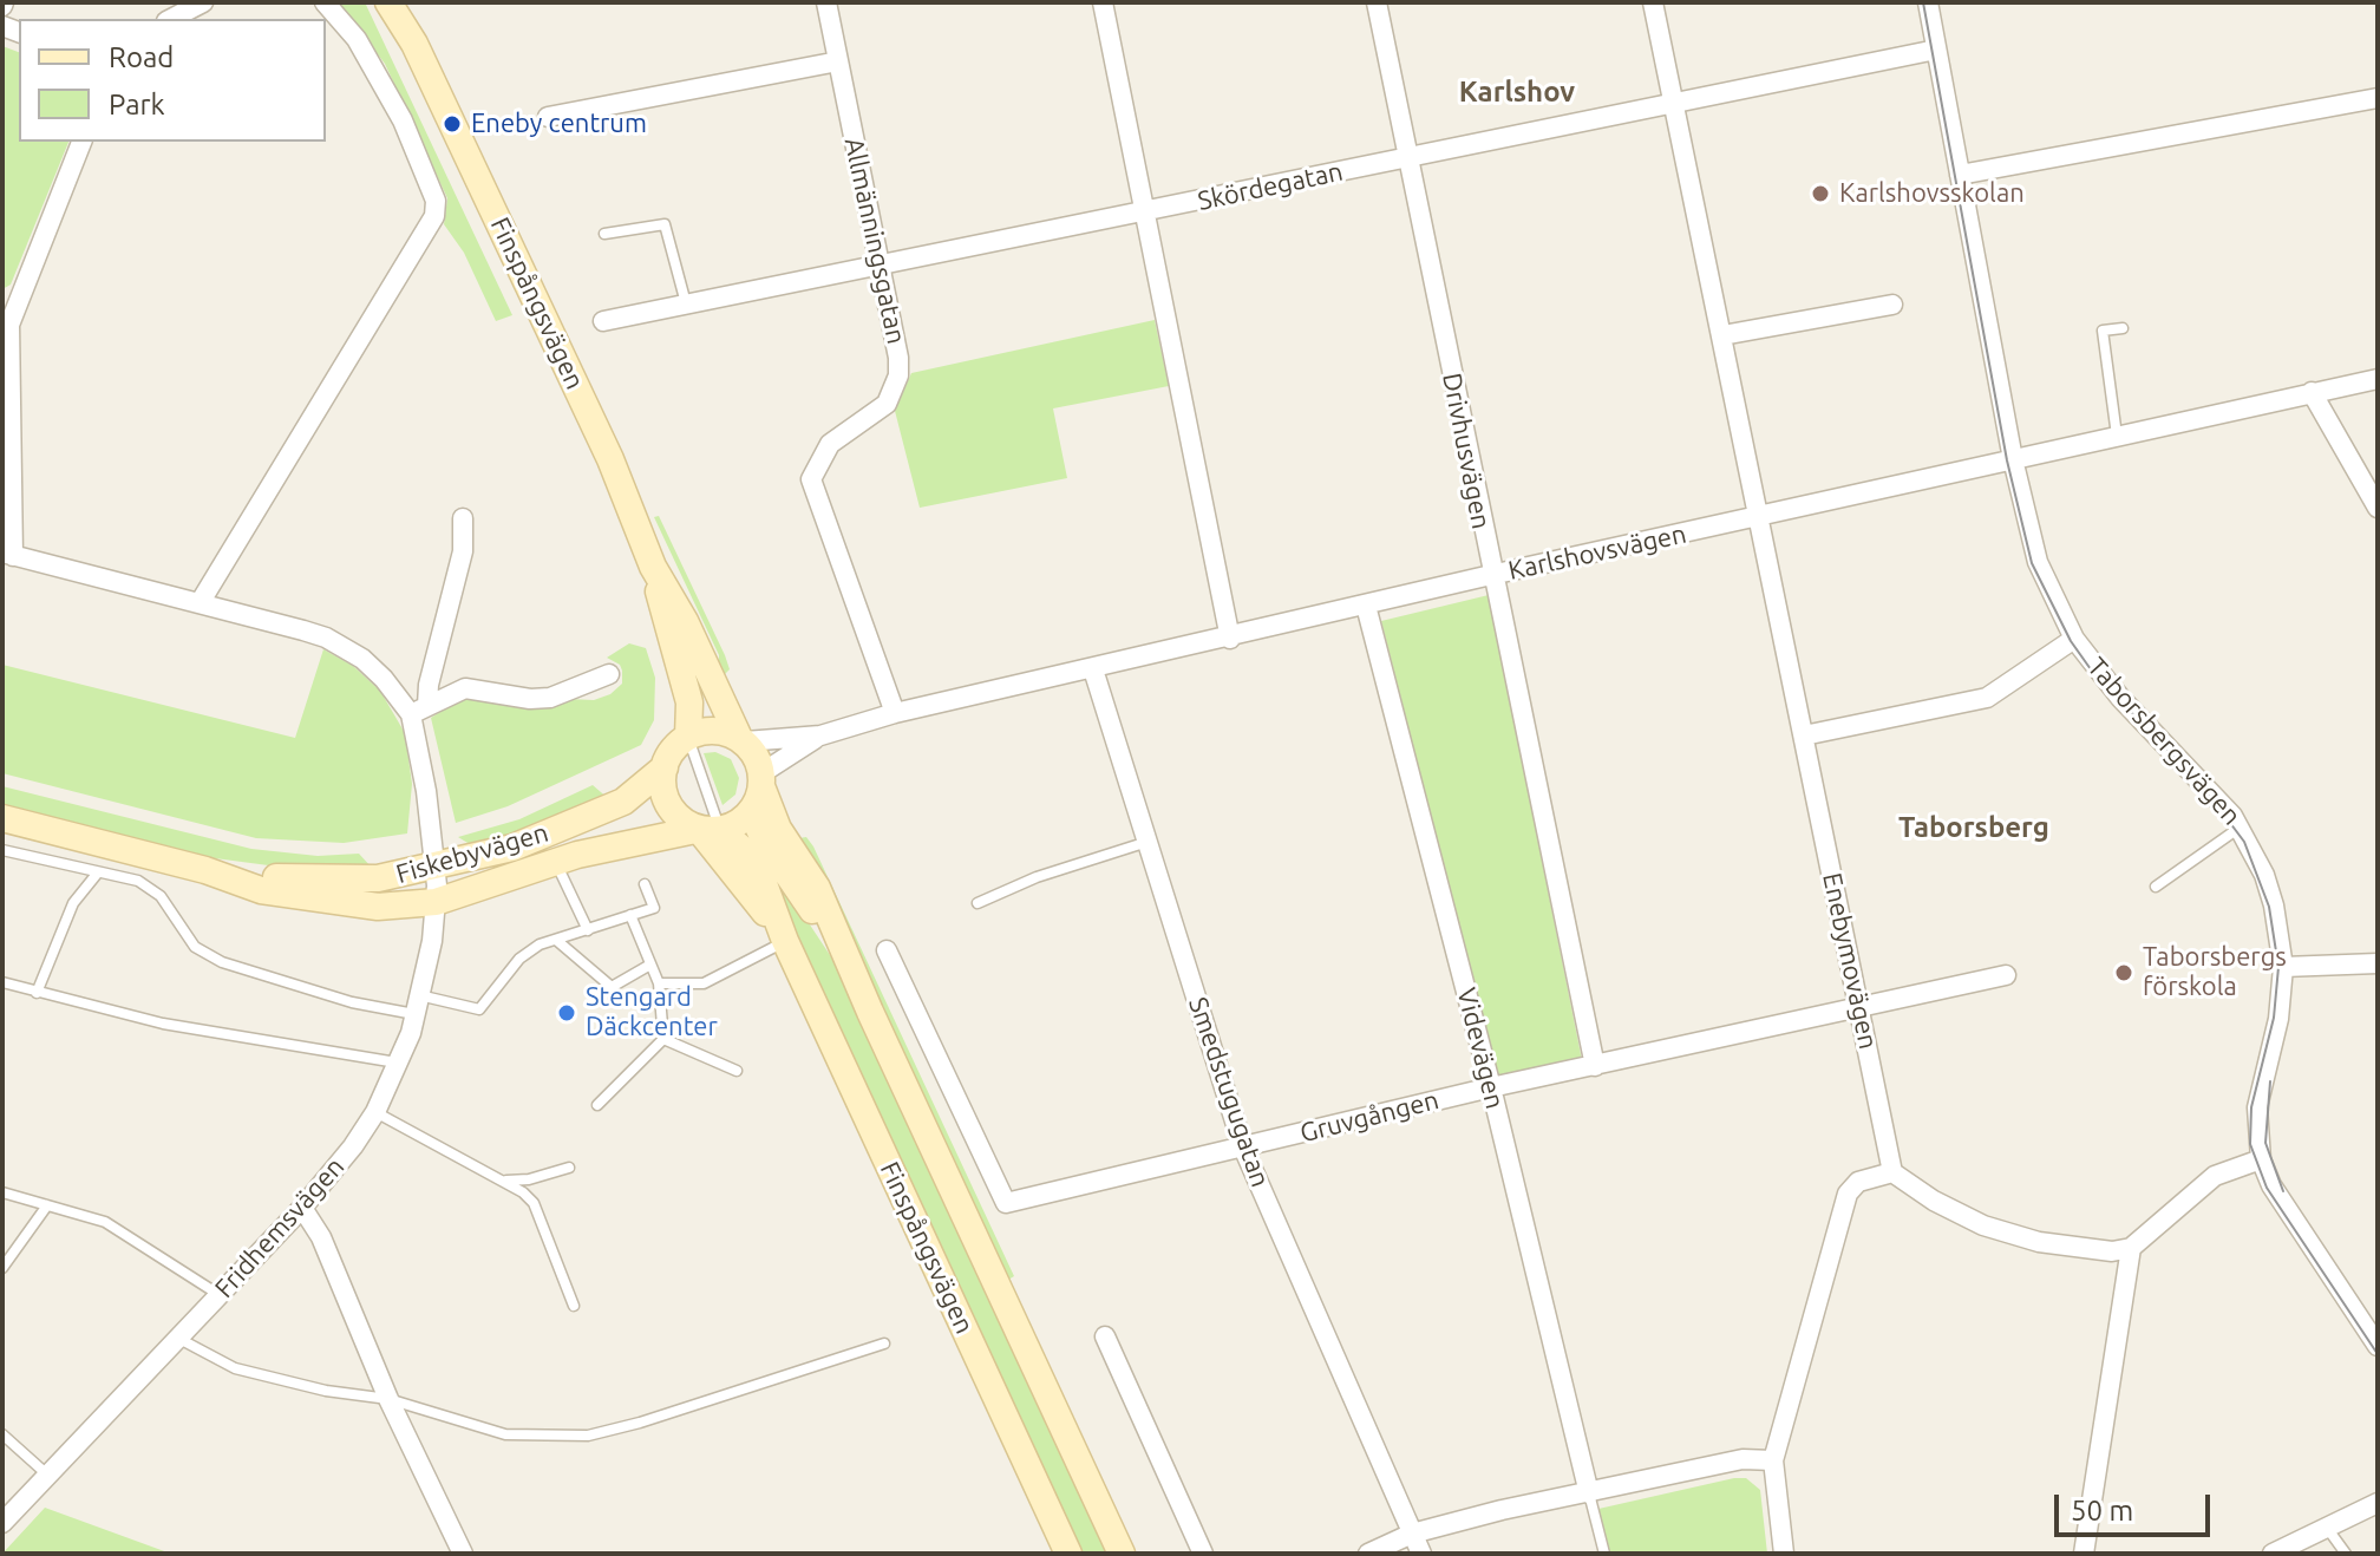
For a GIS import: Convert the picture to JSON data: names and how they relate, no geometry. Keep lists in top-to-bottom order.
{
  "streets": {
    "main road": ["Finspångsvägen", "Fiskebyvägen"],
    "street": [
      "Skördegatan",
      "Allmänningsgatan",
      "Drivhusvägen",
      "Karlshovsvägen",
      "Taborsbergsvägen",
      "Enebymovägen",
      "Videvägen",
      "Smedstugugatan",
      "Gruvgången",
      "Fridhemsvägen"
    ]
  },
  "crossings": [
    ["Skördegatan", "Allmänningsgatan"],
    ["Skördegatan", "Drivhusvägen"],
    ["Skördegatan", "Taborsbergsvägen"],
    ["Skördegatan", "Enebymovägen"],
    ["Allmänningsgatan", "Karlshovsvägen"],
    ["Finspångsvägen", "Karlshovsvägen"],
    ["Finspångsvägen", "Fiskebyvägen"],
    ["Drivhusvägen", "Karlshovsvägen"],
    ["Drivhusvägen", "Gruvgången"],
    ["Karlshovsvägen", "Taborsbergsvägen"],
    ["Karlshovsvägen", "Enebymovägen"],
    ["Karlshovsvägen", "Videvägen"],
    ["Karlshovsvägen", "Smedstugugatan"],
    ["Fiskebyvägen", "Fridhemsvägen"],
    ["Enebymovägen", "Gruvgången"],
    ["Videvägen", "Gruvgången"],
    ["Smedstugugatan", "Gruvgången"]
  ],
  "districts": ["Karlshov", "Taborsberg"],
  "places": [
    "Eneby centrum",
    "Karlshovsskolan",
    "Taborsbergs förskola",
    "Stengard Däckcenter"
  ],
  "legend": ["Road", "Park"],
  "scale_bar": "50 m"
}
